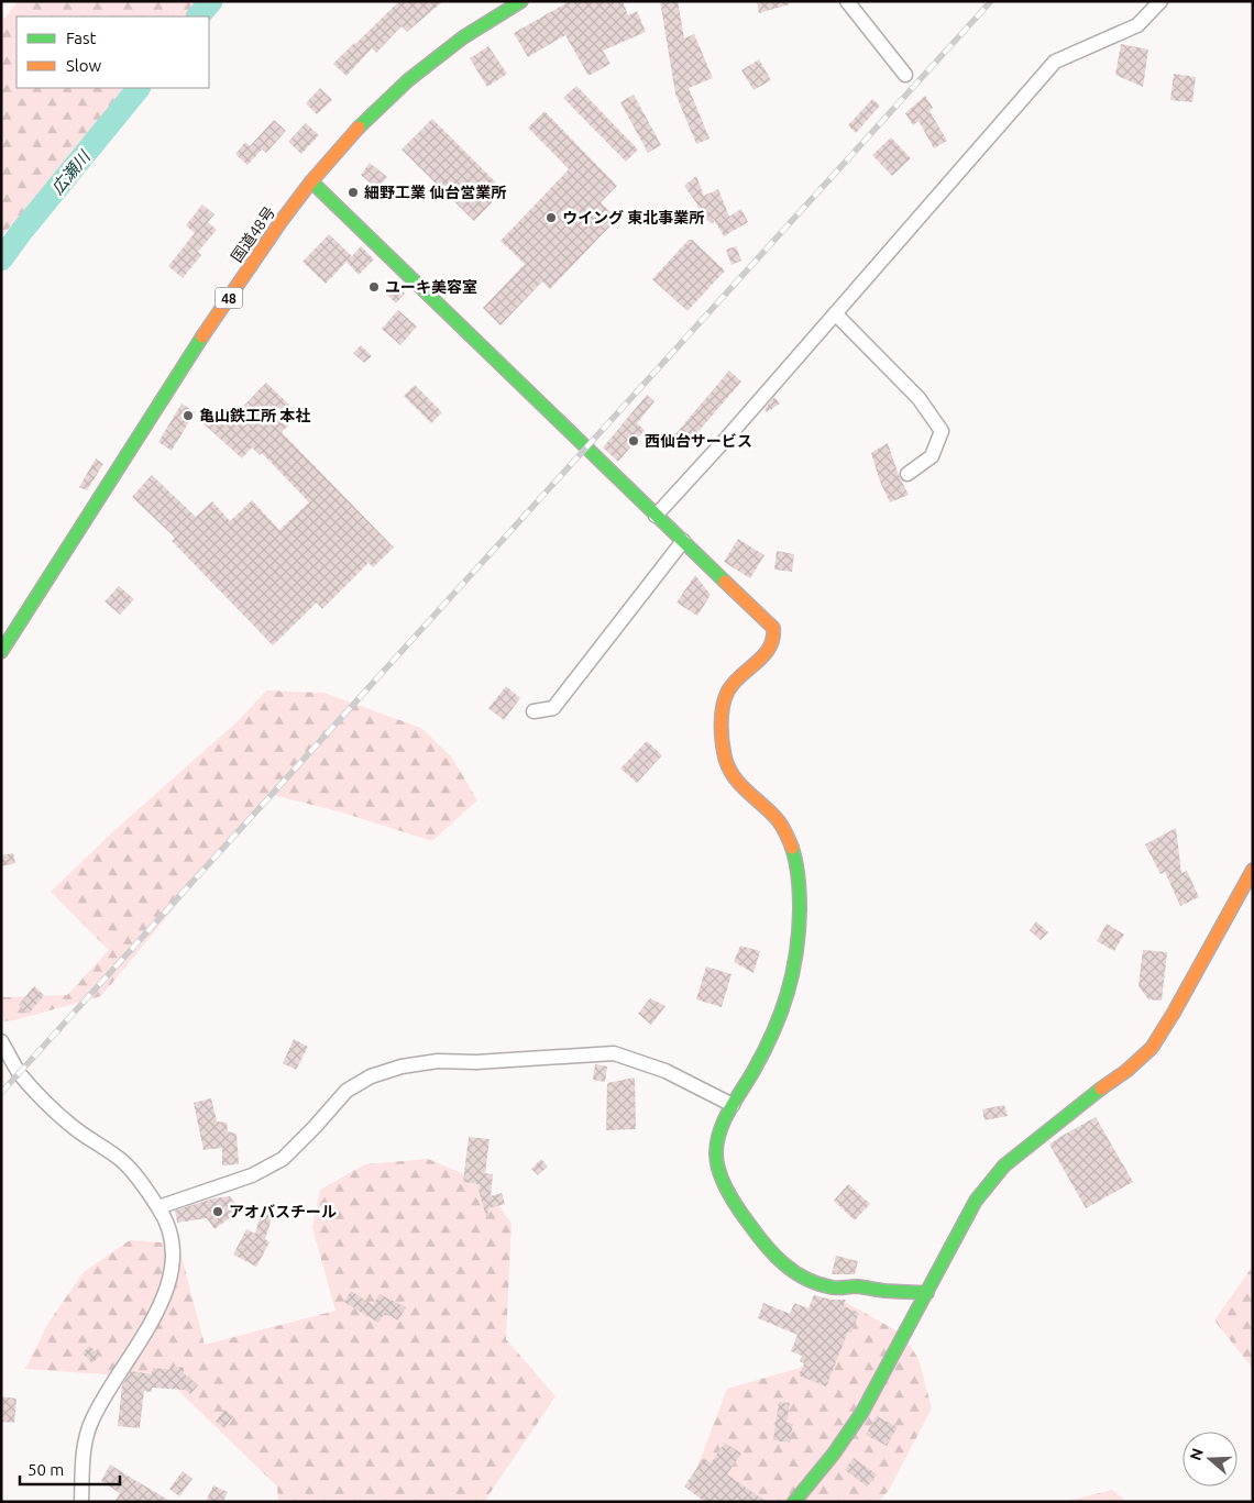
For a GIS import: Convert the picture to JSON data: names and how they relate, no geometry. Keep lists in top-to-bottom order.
{
  "streets": {
    "main road": ["国道48号", "48"]
  },
  "water": ["広瀬川"],
  "places": [
    "細野工業 仙台営業所",
    "ウイング 東北事業所",
    "ユーキ美容室",
    "亀山鉄工所 本社",
    "西仙台サービス",
    "アオバスチール"
  ],
  "legend": ["Fast", "Slow"],
  "scale_bar": "50 m",
  "north": "left"
}
